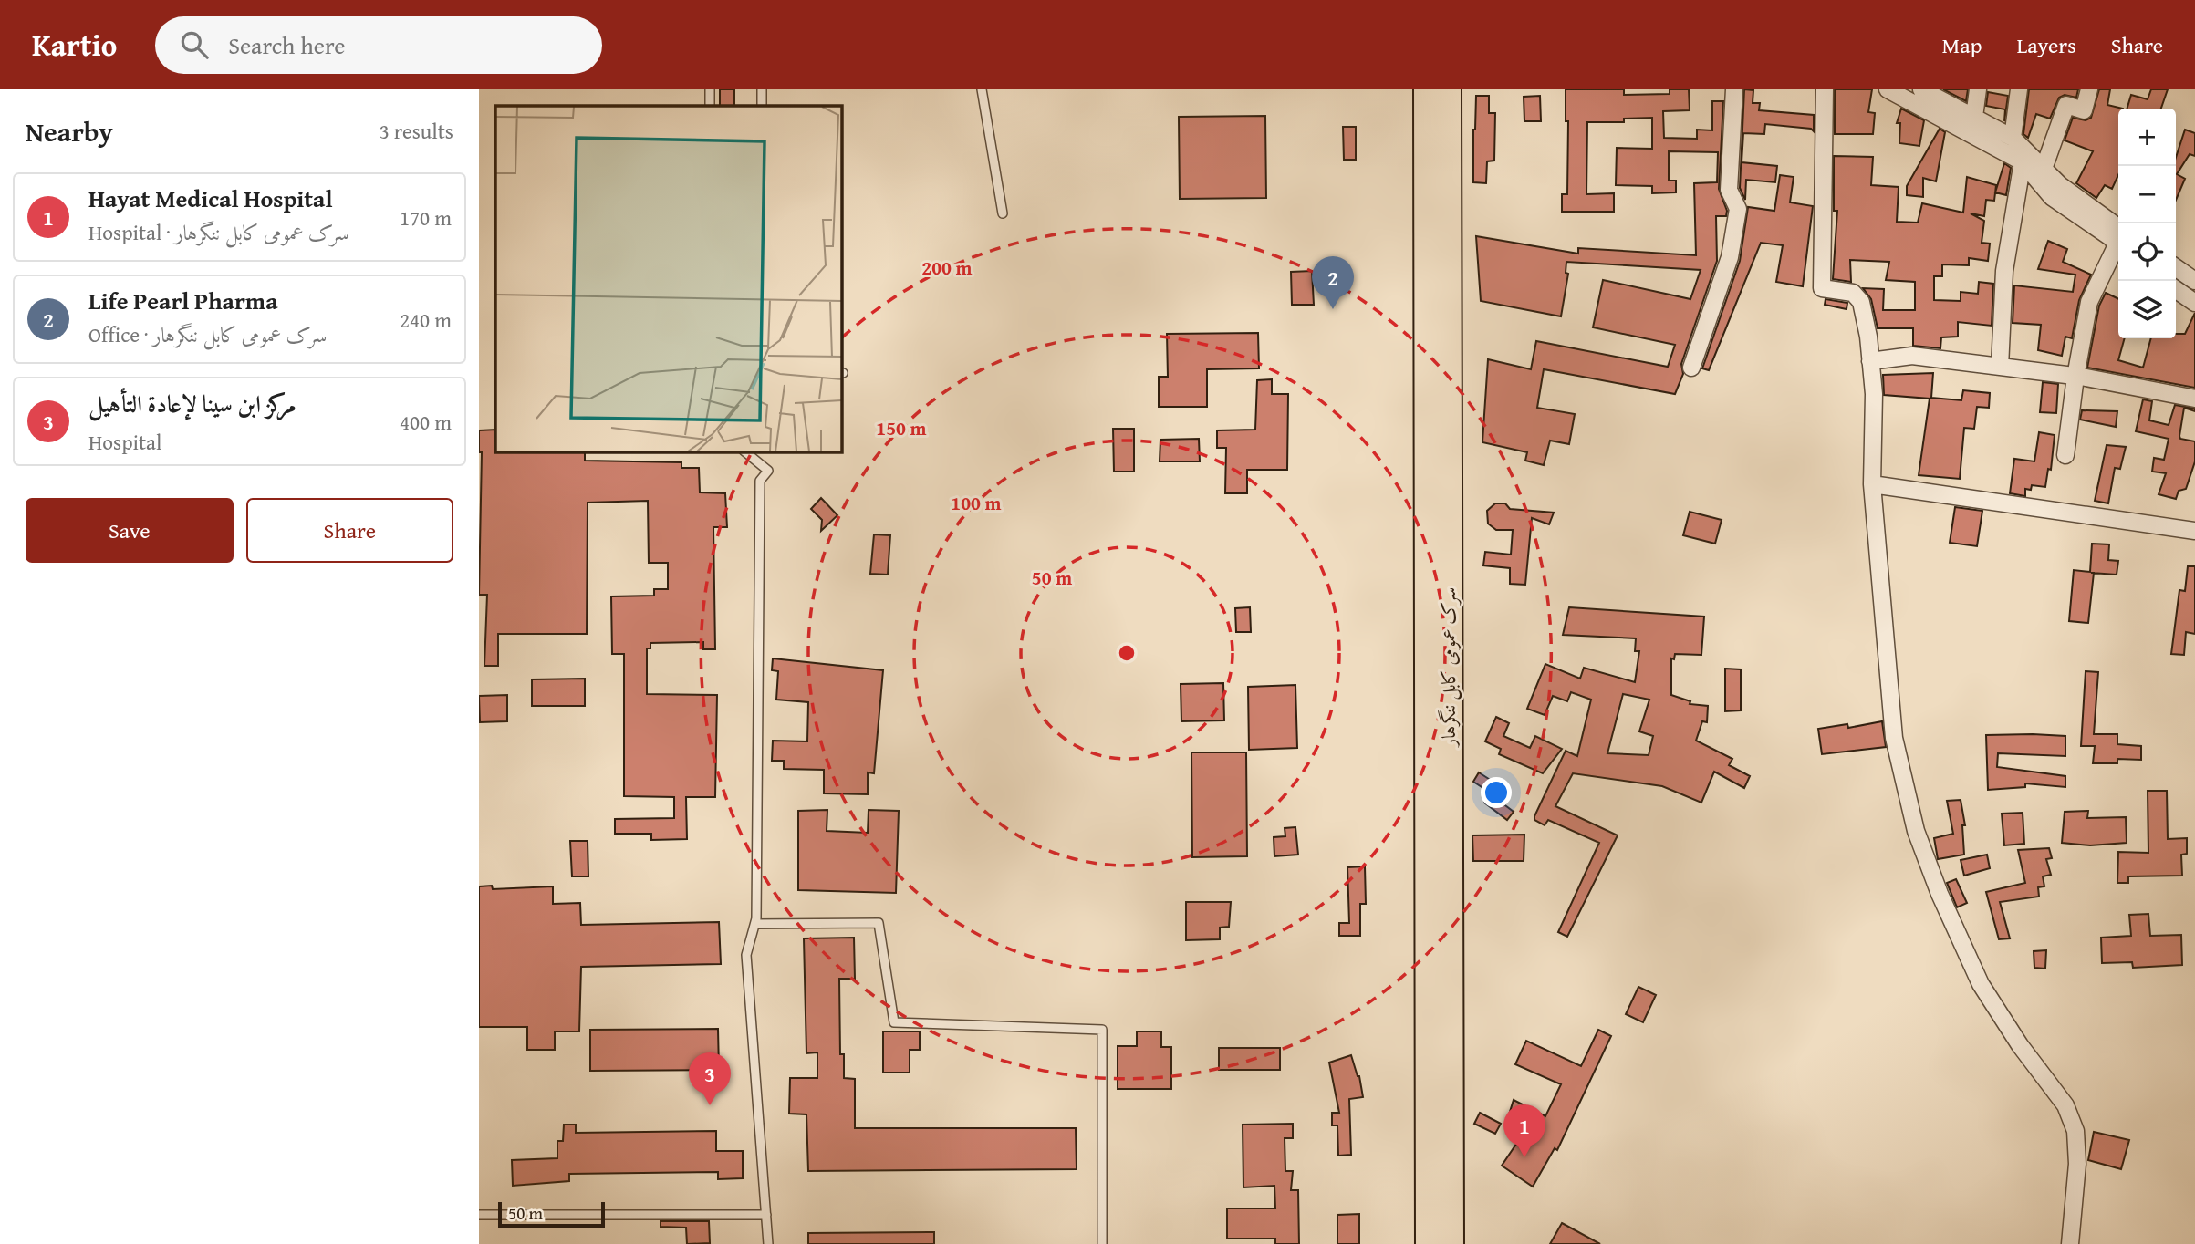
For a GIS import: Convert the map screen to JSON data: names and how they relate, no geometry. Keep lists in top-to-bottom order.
{
  "streets": {
    "highway": ["سرک عمومی کابل ننگرهار"]
  },
  "scale_bar": "50 m",
  "page": {
    "header": "Kartio",
    "search": "Search here",
    "nav": ["Map", "Layers", "Share"],
    "heading": ["Nearby", "3 results"],
    "map_buttons": ["+", "−"],
    "list": [
      {
        "mark": "1",
        "name": "Hayat Medical Hospital",
        "note": "Hospital · سرک عمومی کابل ننگرهار",
        "value": "170 m"
      },
      {
        "mark": "2",
        "name": "Life Pearl Pharma",
        "note": "Office · سرک عمومی کابل ننگرهار",
        "value": "240 m"
      },
      {
        "mark": "3",
        "name": "مركز ابن سينا لإعادة التأهيل",
        "note": "Hospital",
        "value": "400 m"
      }
    ],
    "pins": ["2", "3", "1"],
    "buttons": ["Save", "Share"],
    "scale": "50 m"
  },
  "rings": [
    "200 m",
    "150 m",
    "100 m",
    "50 m"
  ]
}
